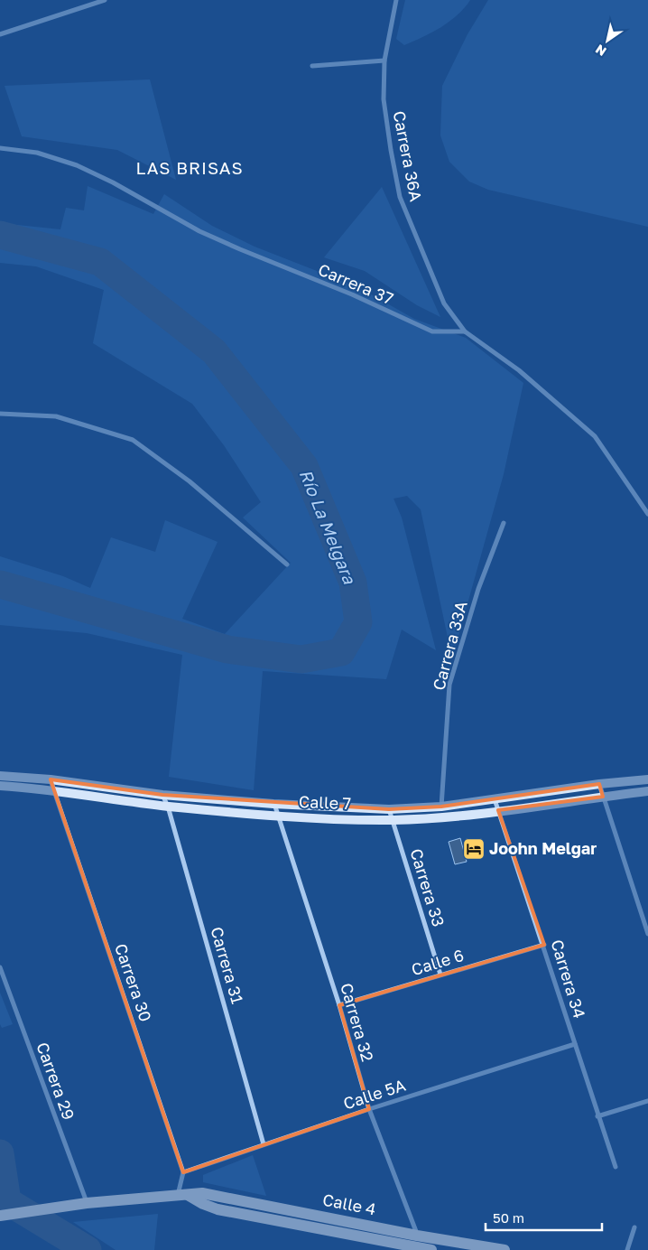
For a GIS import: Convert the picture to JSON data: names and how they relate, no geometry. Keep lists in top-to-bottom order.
{
  "streets": {
    "main road": ["Calle 4"],
    "street": [
      "Carrera 36A",
      "Carrera 37",
      "Carrera 33A",
      "Calle 7",
      "Carrera 33",
      "Calle 6",
      "Carrera 31",
      "Carrera 34",
      "Carrera 30",
      "Carrera 32",
      "Carrera 29",
      "Calle 5A"
    ]
  },
  "crossings": [
    ["Carrera 36A", "Carrera 37"],
    ["Carrera 33A", "Calle 7"],
    ["Calle 7", "Carrera 33"],
    ["Calle 7", "Carrera 31"],
    ["Calle 7", "Carrera 34"],
    ["Calle 7", "Carrera 30"],
    ["Calle 7", "Carrera 32"],
    ["Carrera 33", "Calle 6"],
    ["Calle 6", "Carrera 34"],
    ["Calle 6", "Carrera 32"],
    ["Carrera 31", "Calle 5A"],
    ["Carrera 34", "Calle 5A"],
    ["Carrera 30", "Calle 5A"],
    ["Carrera 32", "Calle 5A"],
    ["Carrera 32", "Calle 4"],
    ["Carrera 29", "Calle 4"]
  ],
  "districts": ["LAS BRISAS"],
  "water": ["Río La Melgara"],
  "places": {
    "hotel": ["Joohn Melgar"]
  },
  "scale_bar": "50 m",
  "north": "bottom left"
}
